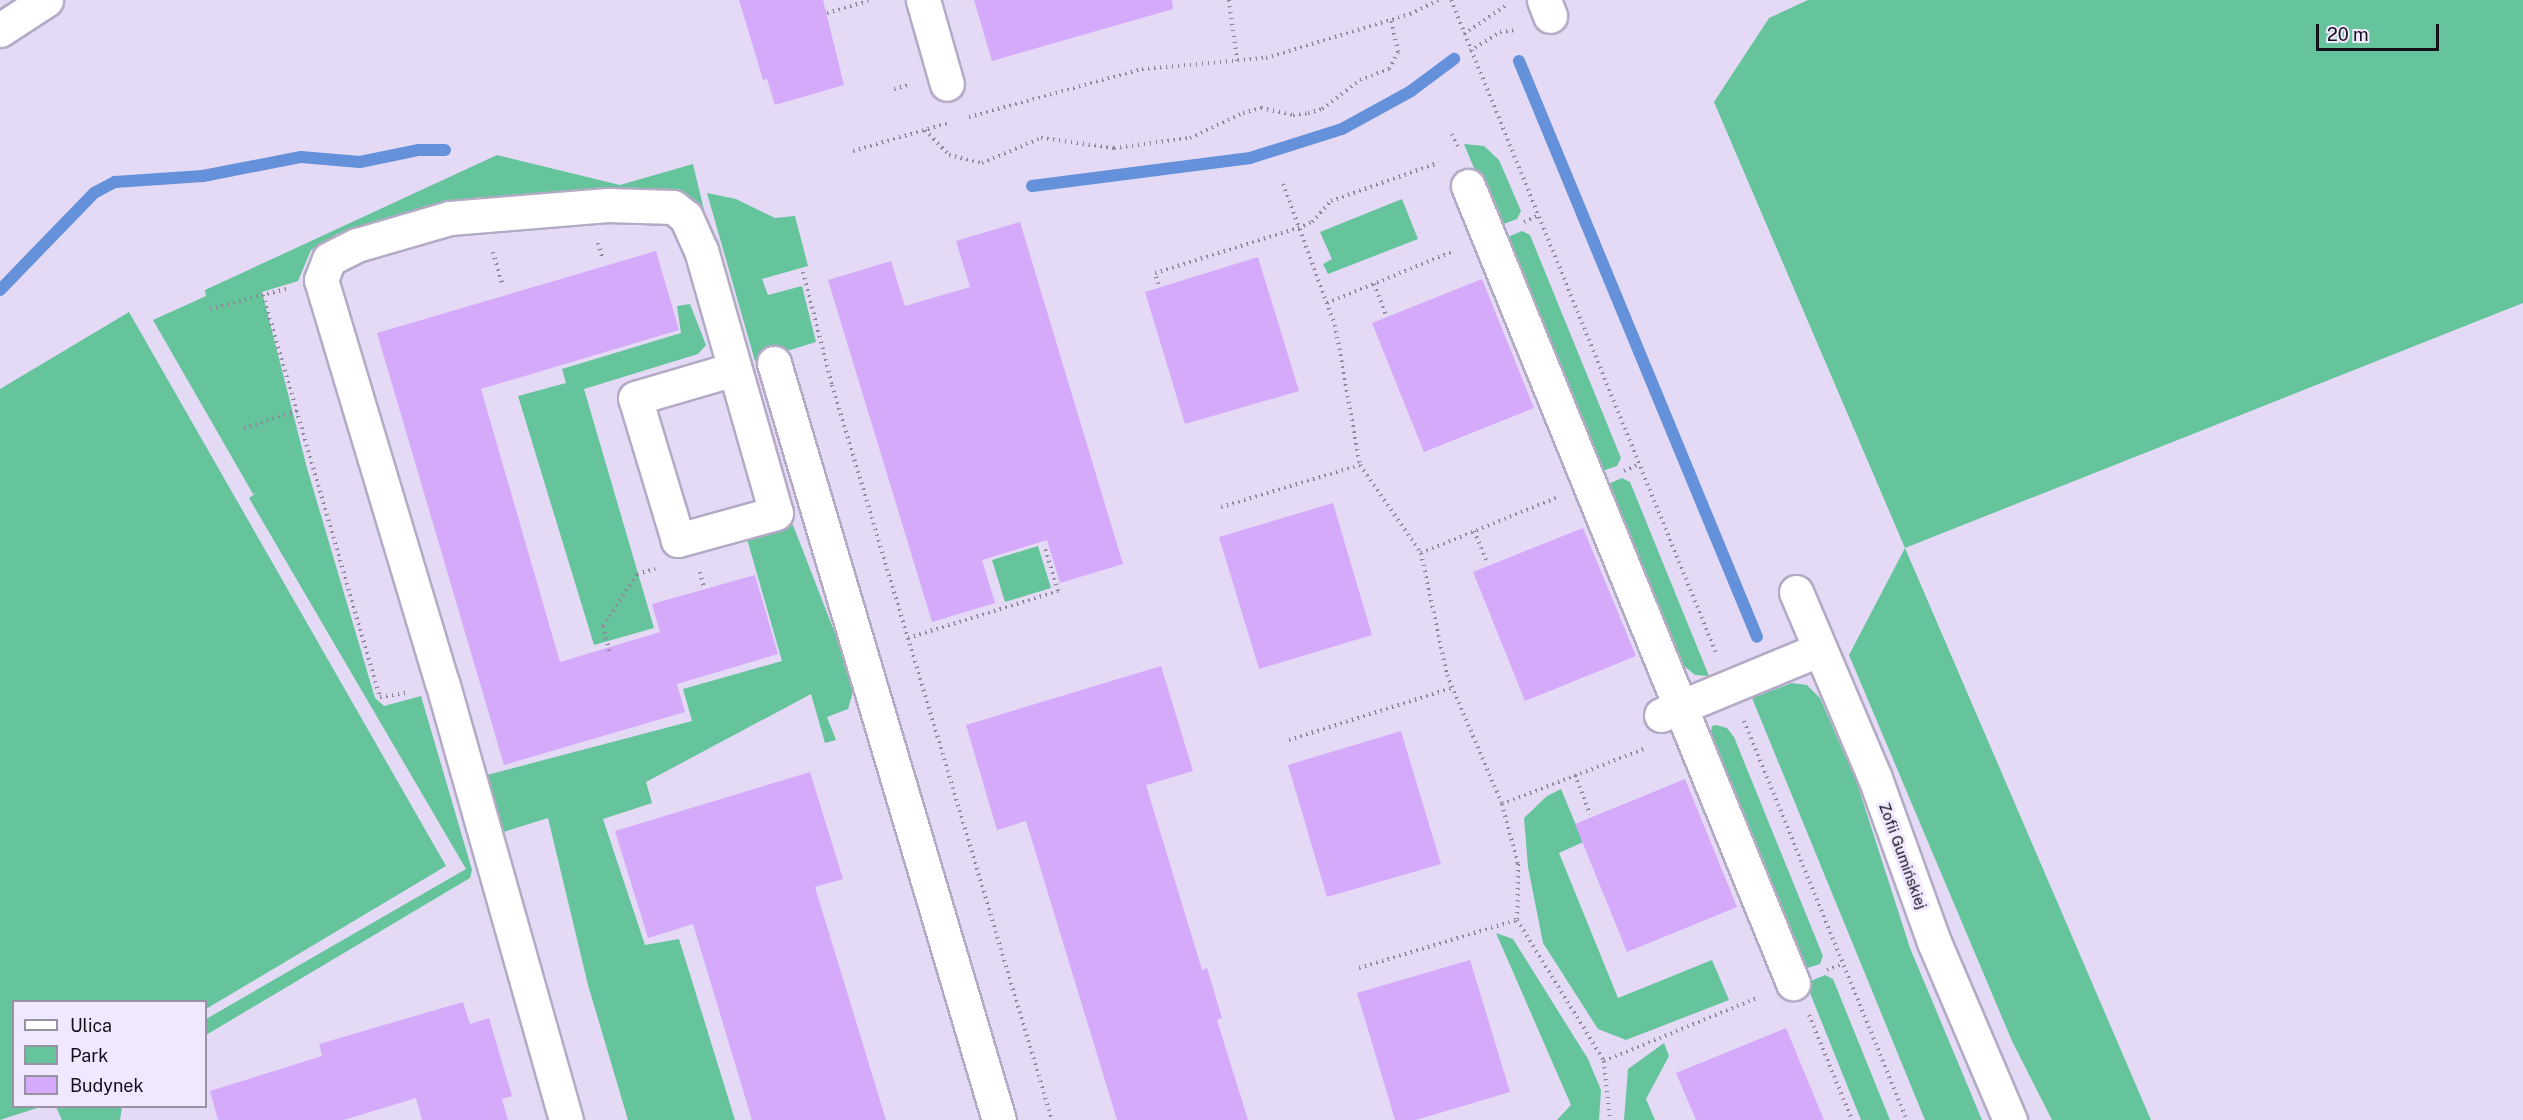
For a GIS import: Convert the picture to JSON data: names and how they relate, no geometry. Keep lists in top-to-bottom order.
{
  "streets": {
    "street": ["Zofii Gumińskiej"]
  },
  "legend": ["Ulica", "Park", "Budynek"],
  "scale_bar": "20 m"
}
